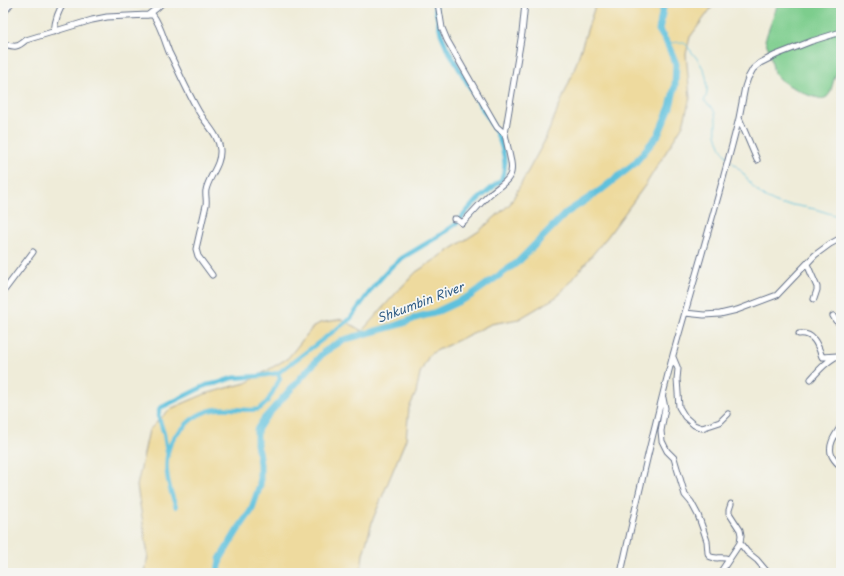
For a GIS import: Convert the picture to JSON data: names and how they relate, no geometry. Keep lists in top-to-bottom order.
{
  "water": ["Shkumbin River"]
}
